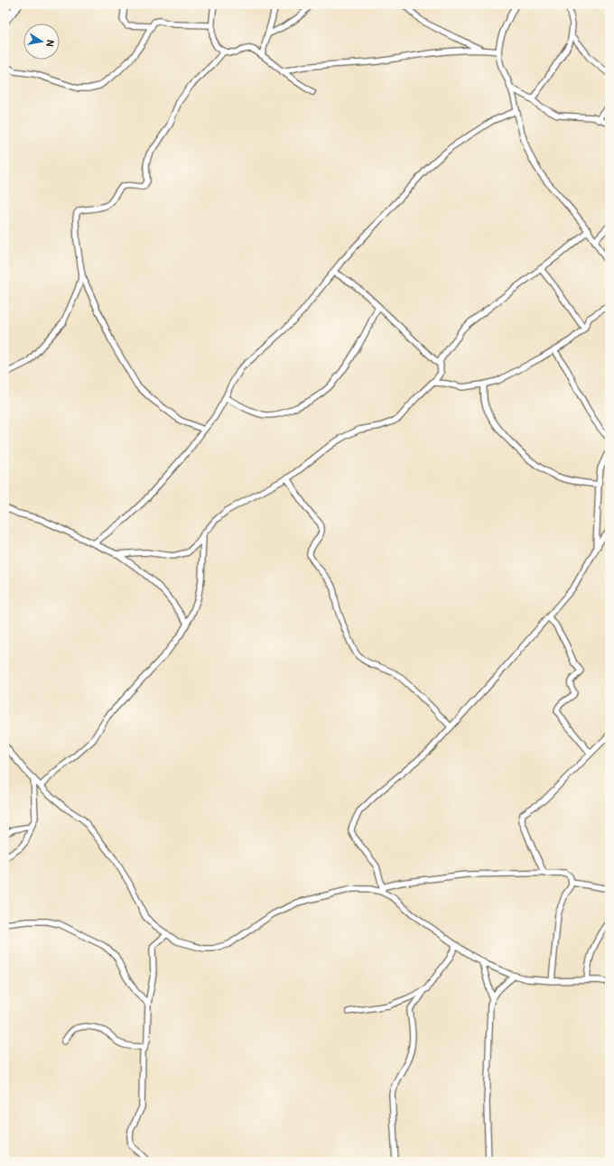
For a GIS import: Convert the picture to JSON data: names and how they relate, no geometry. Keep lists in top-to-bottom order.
{
  "north": "right"
}
